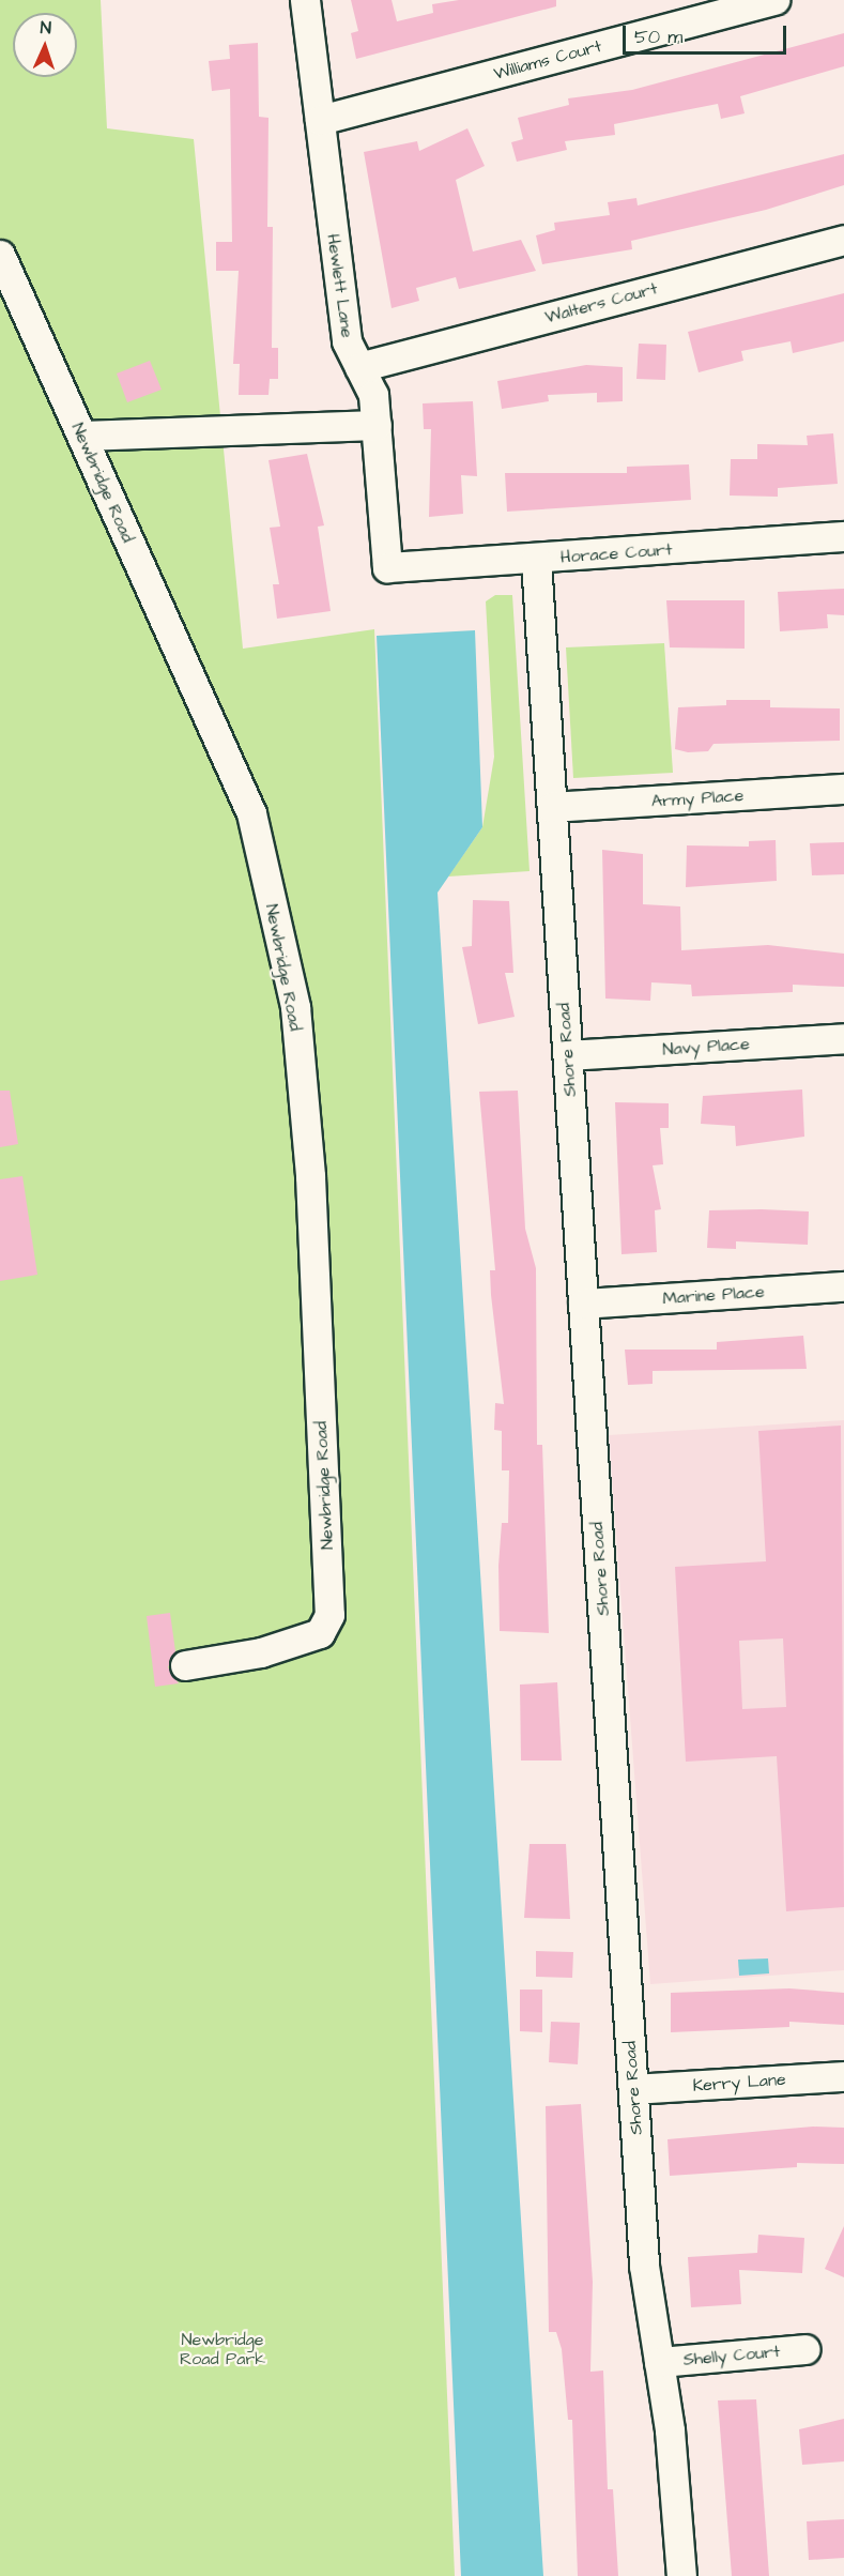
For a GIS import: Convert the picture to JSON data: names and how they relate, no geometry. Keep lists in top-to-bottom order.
{
  "streets": {
    "street": [
      "Williams Court",
      "Hewlett Lane",
      "Walters Court",
      "Newbridge Road",
      "Horace Court",
      "Army Place",
      "Navy Place",
      "Shore Road",
      "Marine Place",
      "Kerry Lane",
      "Shelly Court"
    ]
  },
  "crossings": [
    ["Williams Court", "Hewlett Lane"],
    ["Hewlett Lane", "Walters Court"],
    ["Hewlett Lane", "Horace Court"],
    ["Horace Court", "Shore Road"],
    ["Army Place", "Shore Road"],
    ["Navy Place", "Shore Road"],
    ["Shore Road", "Marine Place"],
    ["Shore Road", "Kerry Lane"],
    ["Shore Road", "Shelly Court"]
  ],
  "parks": ["Newbridge Road Park"],
  "scale_bar": "50 m",
  "north": "top"
}
